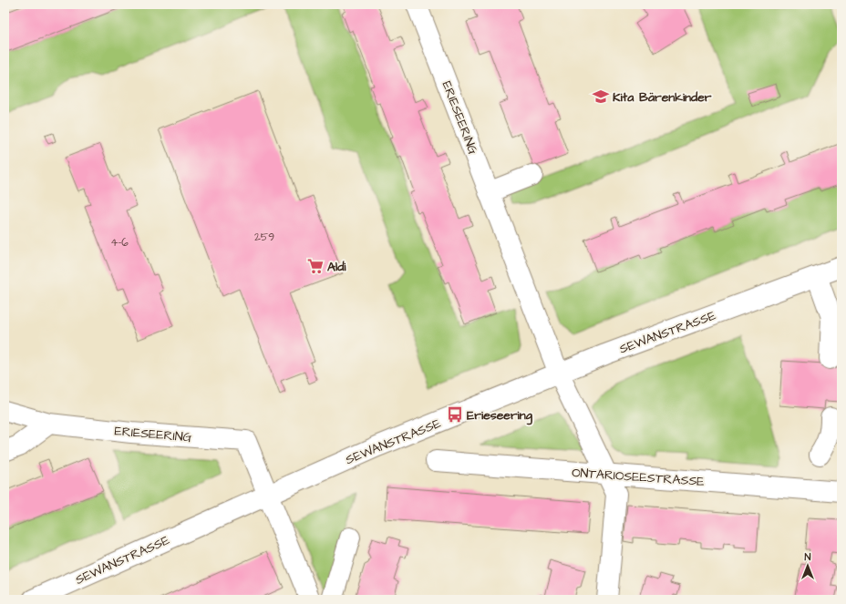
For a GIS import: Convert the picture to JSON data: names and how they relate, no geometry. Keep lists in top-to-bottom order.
{
  "streets": {
    "street": ["ERIESEERING", "SEWANSTRASSE", "ONTARIOSEESTRASSE"]
  },
  "crossings": [
    ["ERIESEERING", "SEWANSTRASSE"],
    ["ERIESEERING", "ONTARIOSEESTRASSE"]
  ],
  "places": {
    "school or university": ["Kita Bärenkinder"],
    "supermarket": ["Aldi"],
    "bus stop": ["Erieseering"]
  },
  "house_numbers": ["259", "4-6"],
  "north": "top"
}
